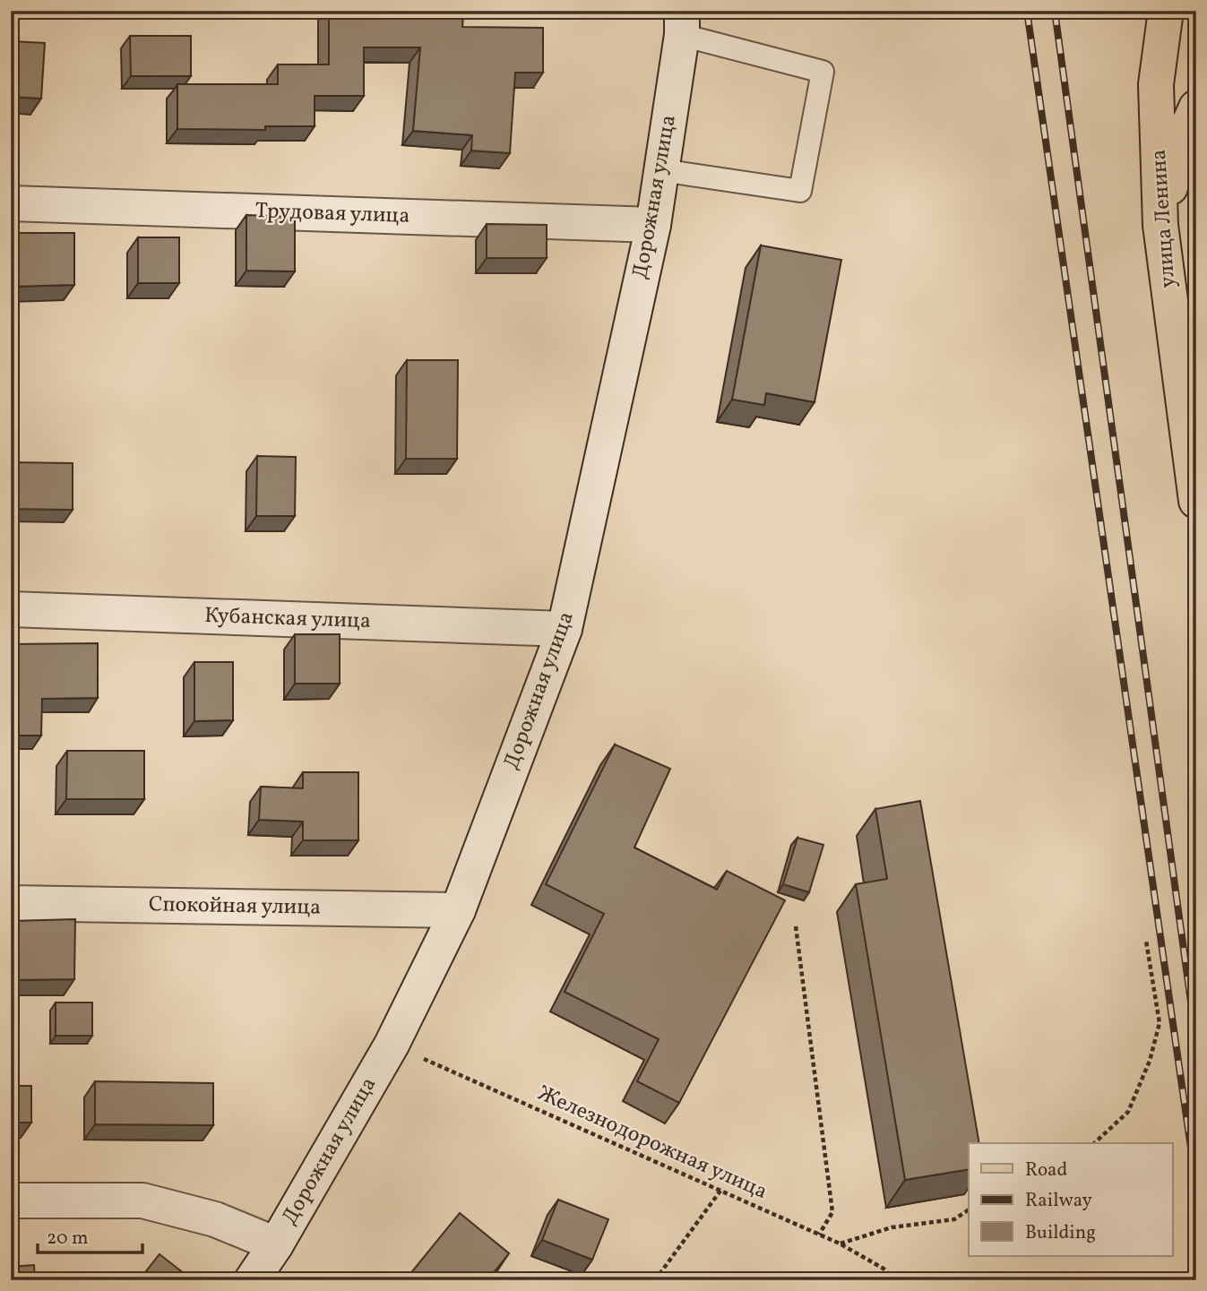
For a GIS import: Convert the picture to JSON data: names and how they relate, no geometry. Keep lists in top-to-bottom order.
{
  "streets": {
    "main road": ["улица Ленина"],
    "street": [
      "Дорожная улица",
      "Трудовая улица",
      "Кубанская улица",
      "Спокойная улица"
    ],
    "path": ["Железнодорожная улица"]
  },
  "crossings": [
    ["Дорожная улица", "Трудовая улица"],
    ["Дорожная улица", "Кубанская улица"],
    ["Дорожная улица", "Спокойная улица"],
    ["Дорожная улица", "Железнодорожная улица"]
  ],
  "legend": ["Road", "Railway", "Building"],
  "scale_bar": "20 m"
}
